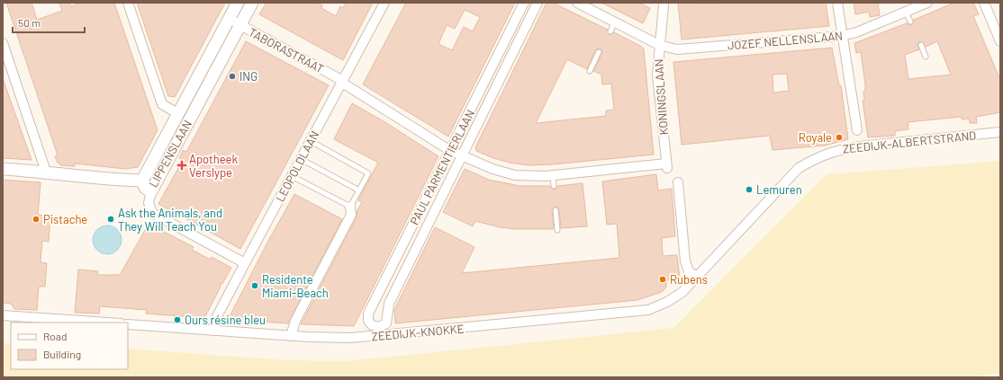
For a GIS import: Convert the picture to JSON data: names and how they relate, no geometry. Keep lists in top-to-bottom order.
{
  "streets": {
    "street": [
      "JOZEF NELLENSLAAN",
      "TABORASTRAAT",
      "KONINGSLAAN",
      "ZEEDIJK-ALBERTSTRAND",
      "LIPPENSLAAN",
      "LEOPOLDLAAN",
      "PAUL PARMENTIERLAAN",
      "ZEEDIJK-KNOKKE"
    ]
  },
  "crossings": [
    ["JOZEF NELLENSLAAN", "KONINGSLAAN"],
    ["TABORASTRAAT", "KONINGSLAAN"],
    ["TABORASTRAAT", "LIPPENSLAAN"],
    ["TABORASTRAAT", "LEOPOLDLAAN"],
    ["TABORASTRAAT", "PAUL PARMENTIERLAAN"],
    ["ZEEDIJK-ALBERTSTRAND", "ZEEDIJK-KNOKKE"],
    ["LEOPOLDLAAN", "ZEEDIJK-KNOKKE"],
    ["PAUL PARMENTIERLAAN", "ZEEDIJK-KNOKKE"]
  ],
  "places": {
    "other": [
      "ING",
      "Royale",
      "Lemuren",
      "Pistache",
      "Ask the Animals, and They Will Teach You",
      "Rubens",
      "Residente Miami-Beach",
      "Ours résine bleu"
    ],
    "health": ["Apotheek Verslype"]
  },
  "legend": ["Road", "Building"],
  "scale_bar": "50 m"
}
